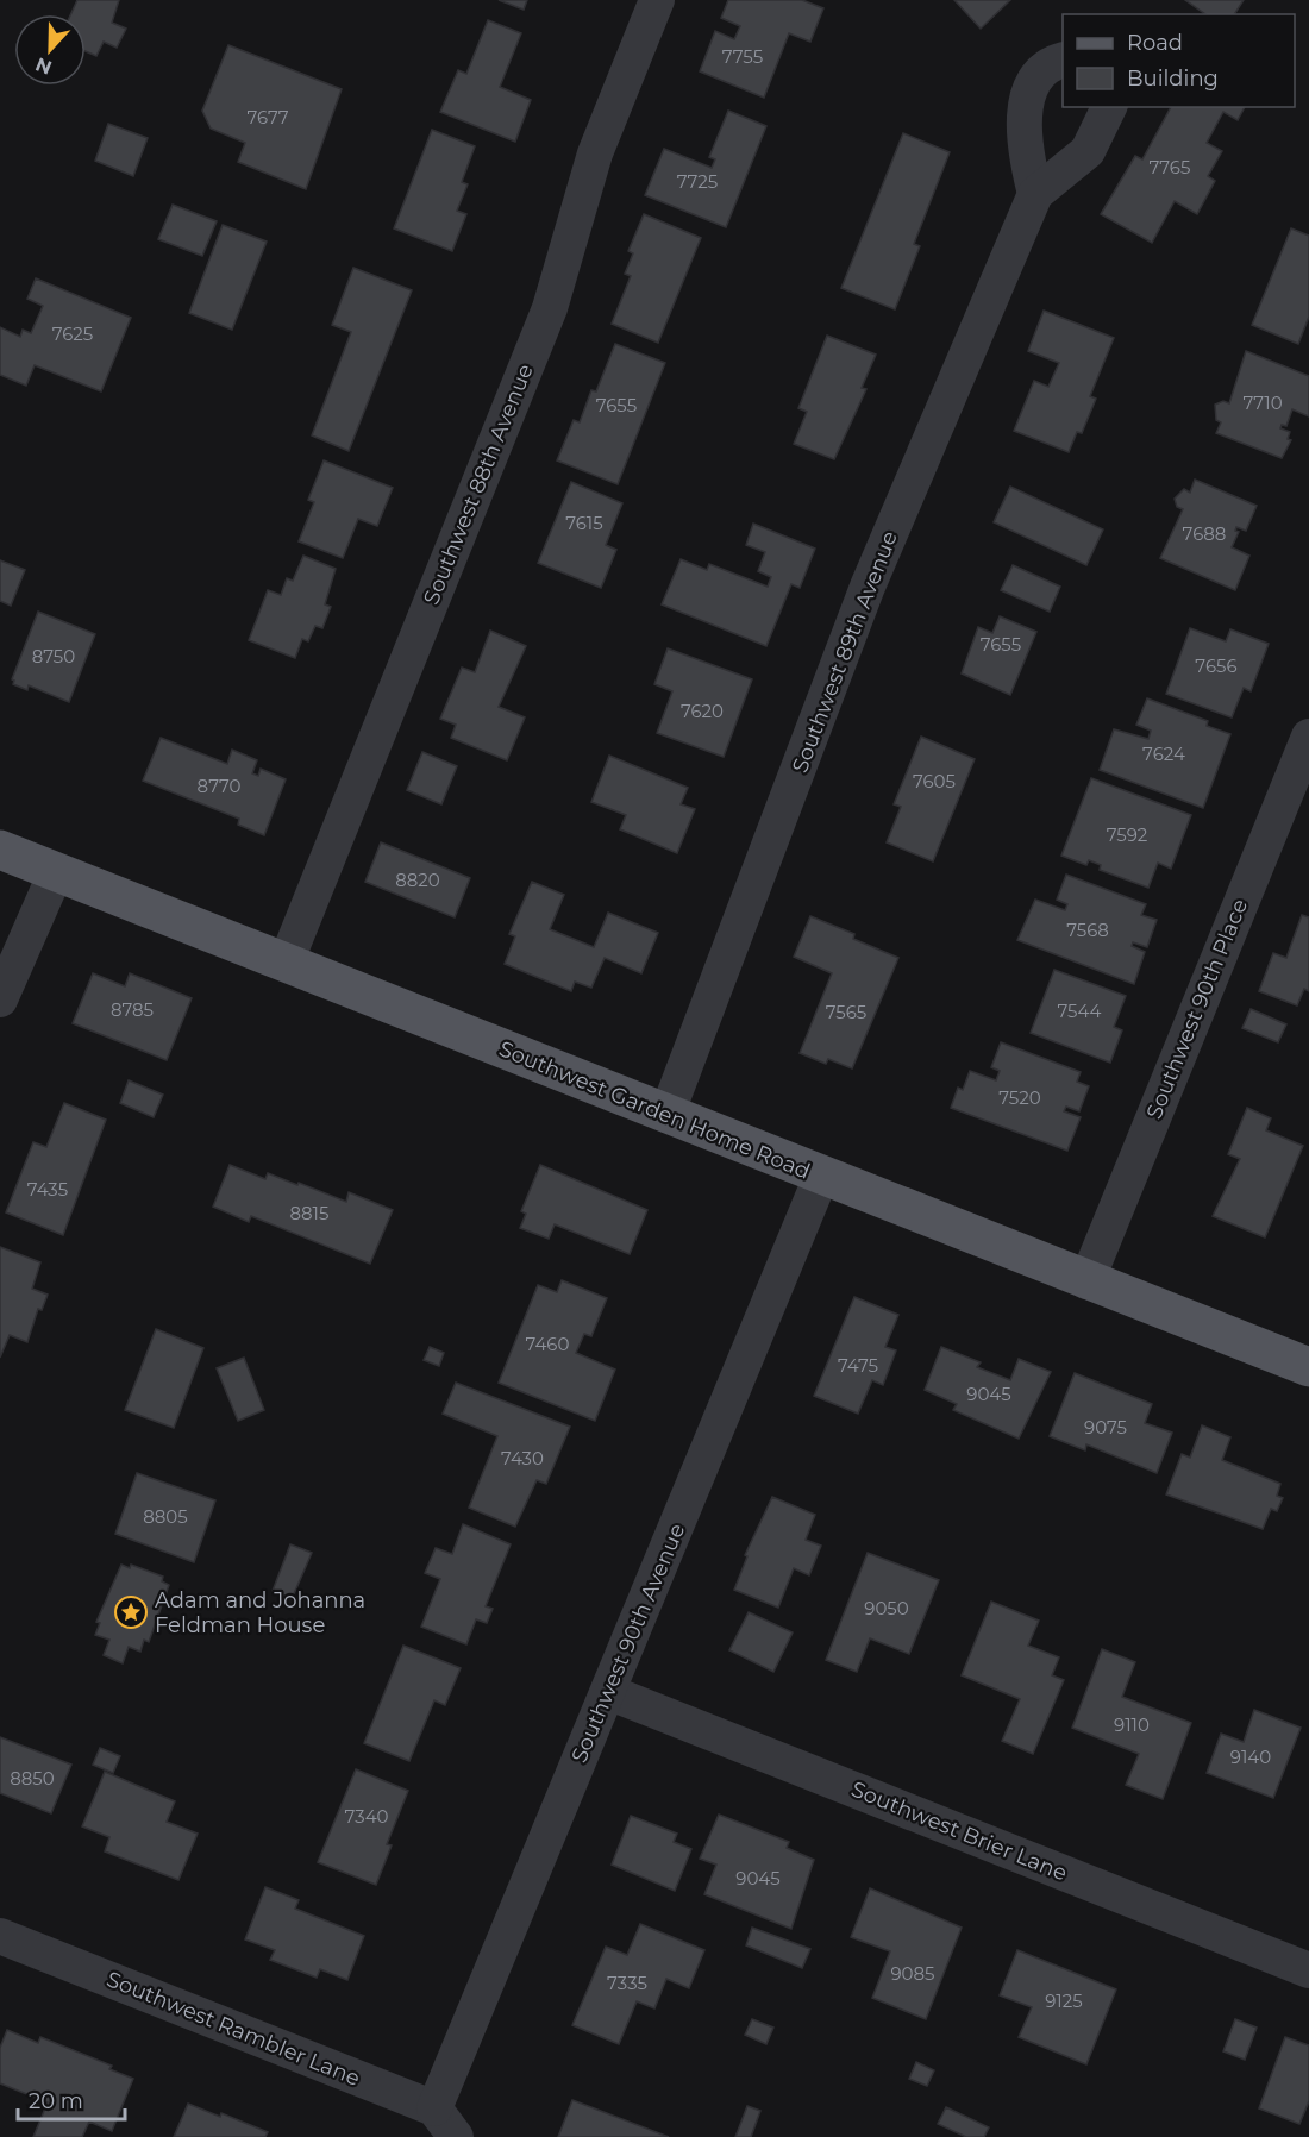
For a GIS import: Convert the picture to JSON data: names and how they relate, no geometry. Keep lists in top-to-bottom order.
{
  "streets": {
    "main road": ["Southwest Garden Home Road"],
    "street": [
      "Southwest 88th Avenue",
      "Southwest 89th Avenue",
      "Southwest 90th Place",
      "Southwest 90th Avenue",
      "Southwest Brier Lane",
      "Southwest Rambler Lane"
    ]
  },
  "crossings": [
    ["Southwest 88th Avenue", "Southwest Garden Home Road"],
    ["Southwest 89th Avenue", "Southwest Garden Home Road"],
    ["Southwest 90th Place", "Southwest Garden Home Road"],
    ["Southwest Garden Home Road", "Southwest 90th Avenue"],
    ["Southwest 90th Avenue", "Southwest Brier Lane"],
    ["Southwest 90th Avenue", "Southwest Rambler Lane"]
  ],
  "places": {
    "place": ["Adam and Johanna Feldman House"]
  },
  "house_numbers": [
    "7755",
    "7677",
    "7765",
    "7725",
    "7625",
    "7710",
    "7655",
    "7615",
    "7688",
    "7655",
    "8750",
    "7656",
    "7620",
    "7624",
    "7605",
    "8770",
    "7592",
    "8820",
    "7568",
    "8785",
    "7544",
    "7565",
    "7520",
    "7435",
    "8815",
    "7460",
    "7475",
    "9045",
    "9075",
    "7430",
    "8805",
    "9050",
    "9110",
    "9140",
    "8850",
    "7340",
    "9045",
    "9085",
    "7335",
    "9125"
  ],
  "legend": ["Road", "Building"],
  "scale_bar": "20 m",
  "north": "bottom"
}
